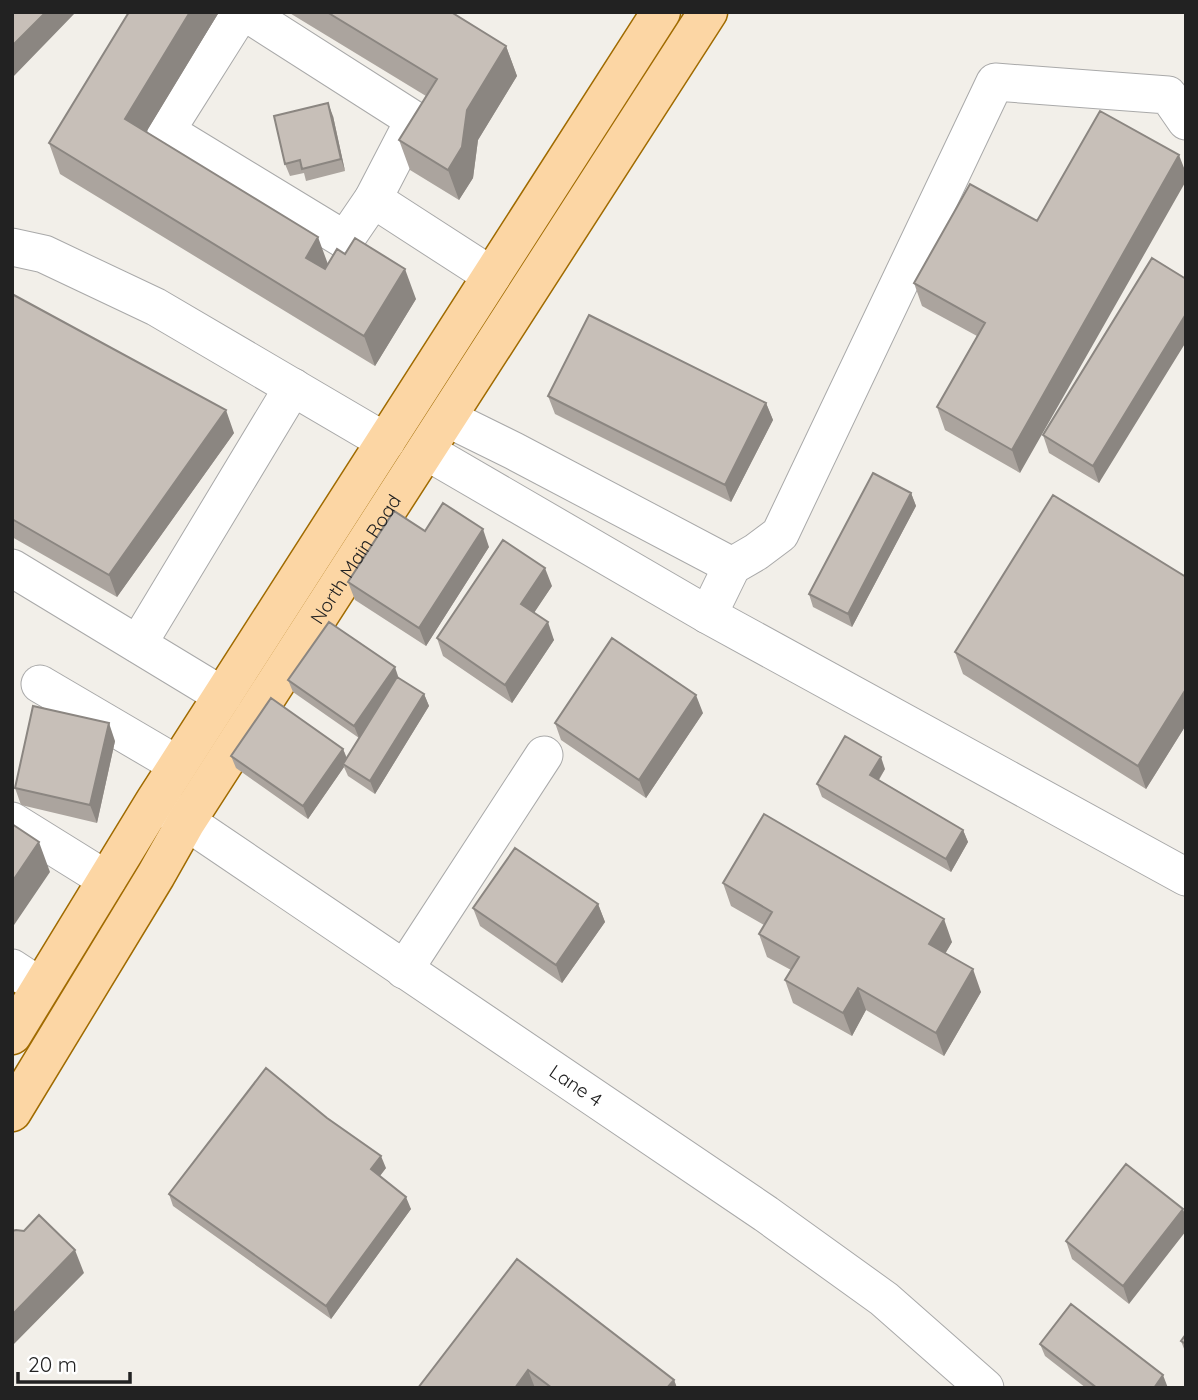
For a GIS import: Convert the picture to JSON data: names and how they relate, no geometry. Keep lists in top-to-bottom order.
{
  "streets": {
    "main road": ["North Main Road"],
    "street": ["Lane 4"]
  },
  "crossings": [
    ["North Main Road", "Lane 4"]
  ],
  "scale_bar": "20 m"
}
